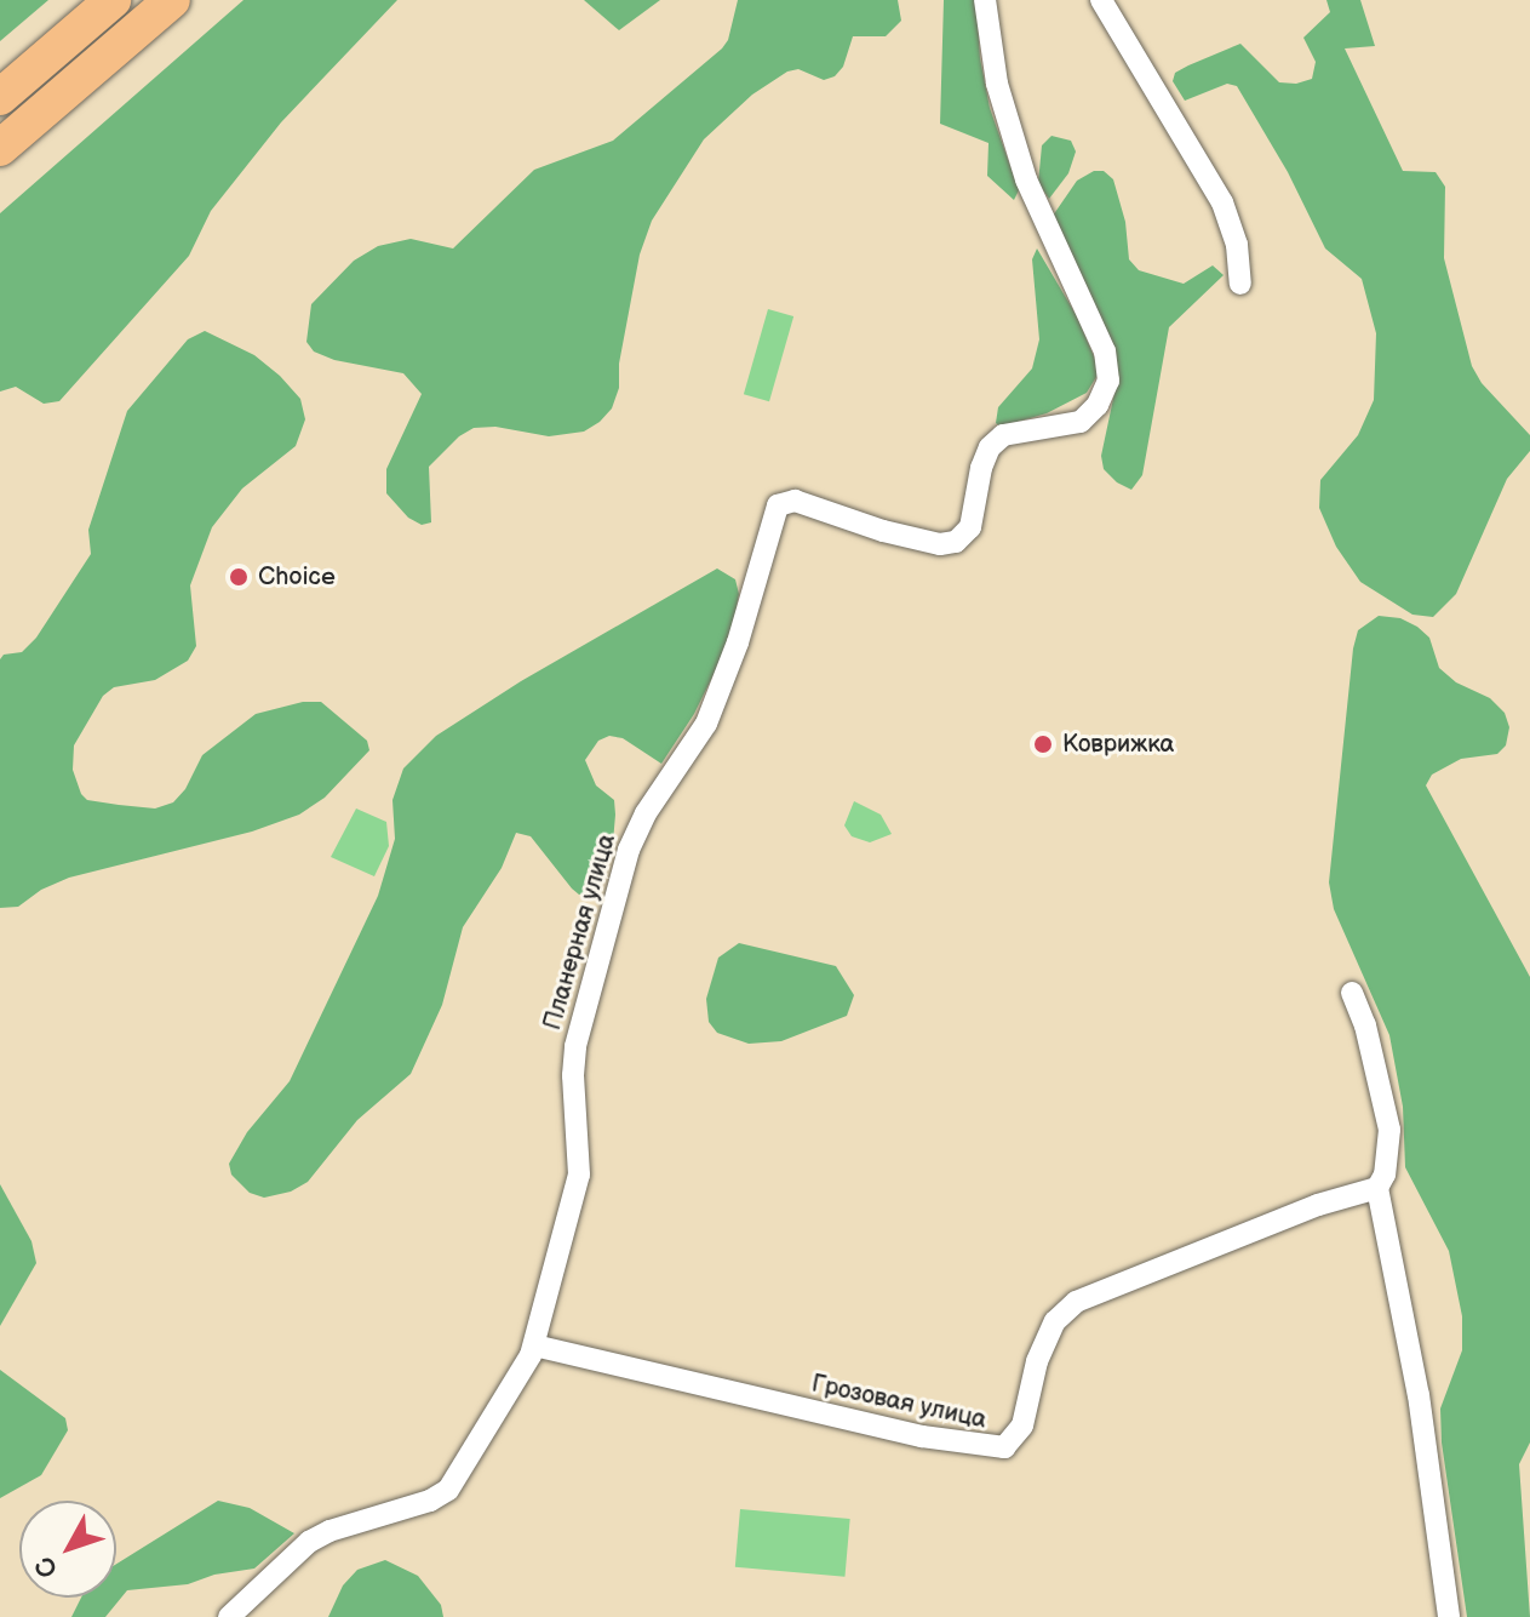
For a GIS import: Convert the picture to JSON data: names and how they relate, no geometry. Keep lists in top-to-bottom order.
{
  "streets": {
    "street": ["Планерная улица", "Грозовая улица"]
  },
  "crossings": [
    ["Планерная улица", "Грозовая улица"]
  ],
  "places": ["Choice", "Коврижка"],
  "north": "bottom left"
}
